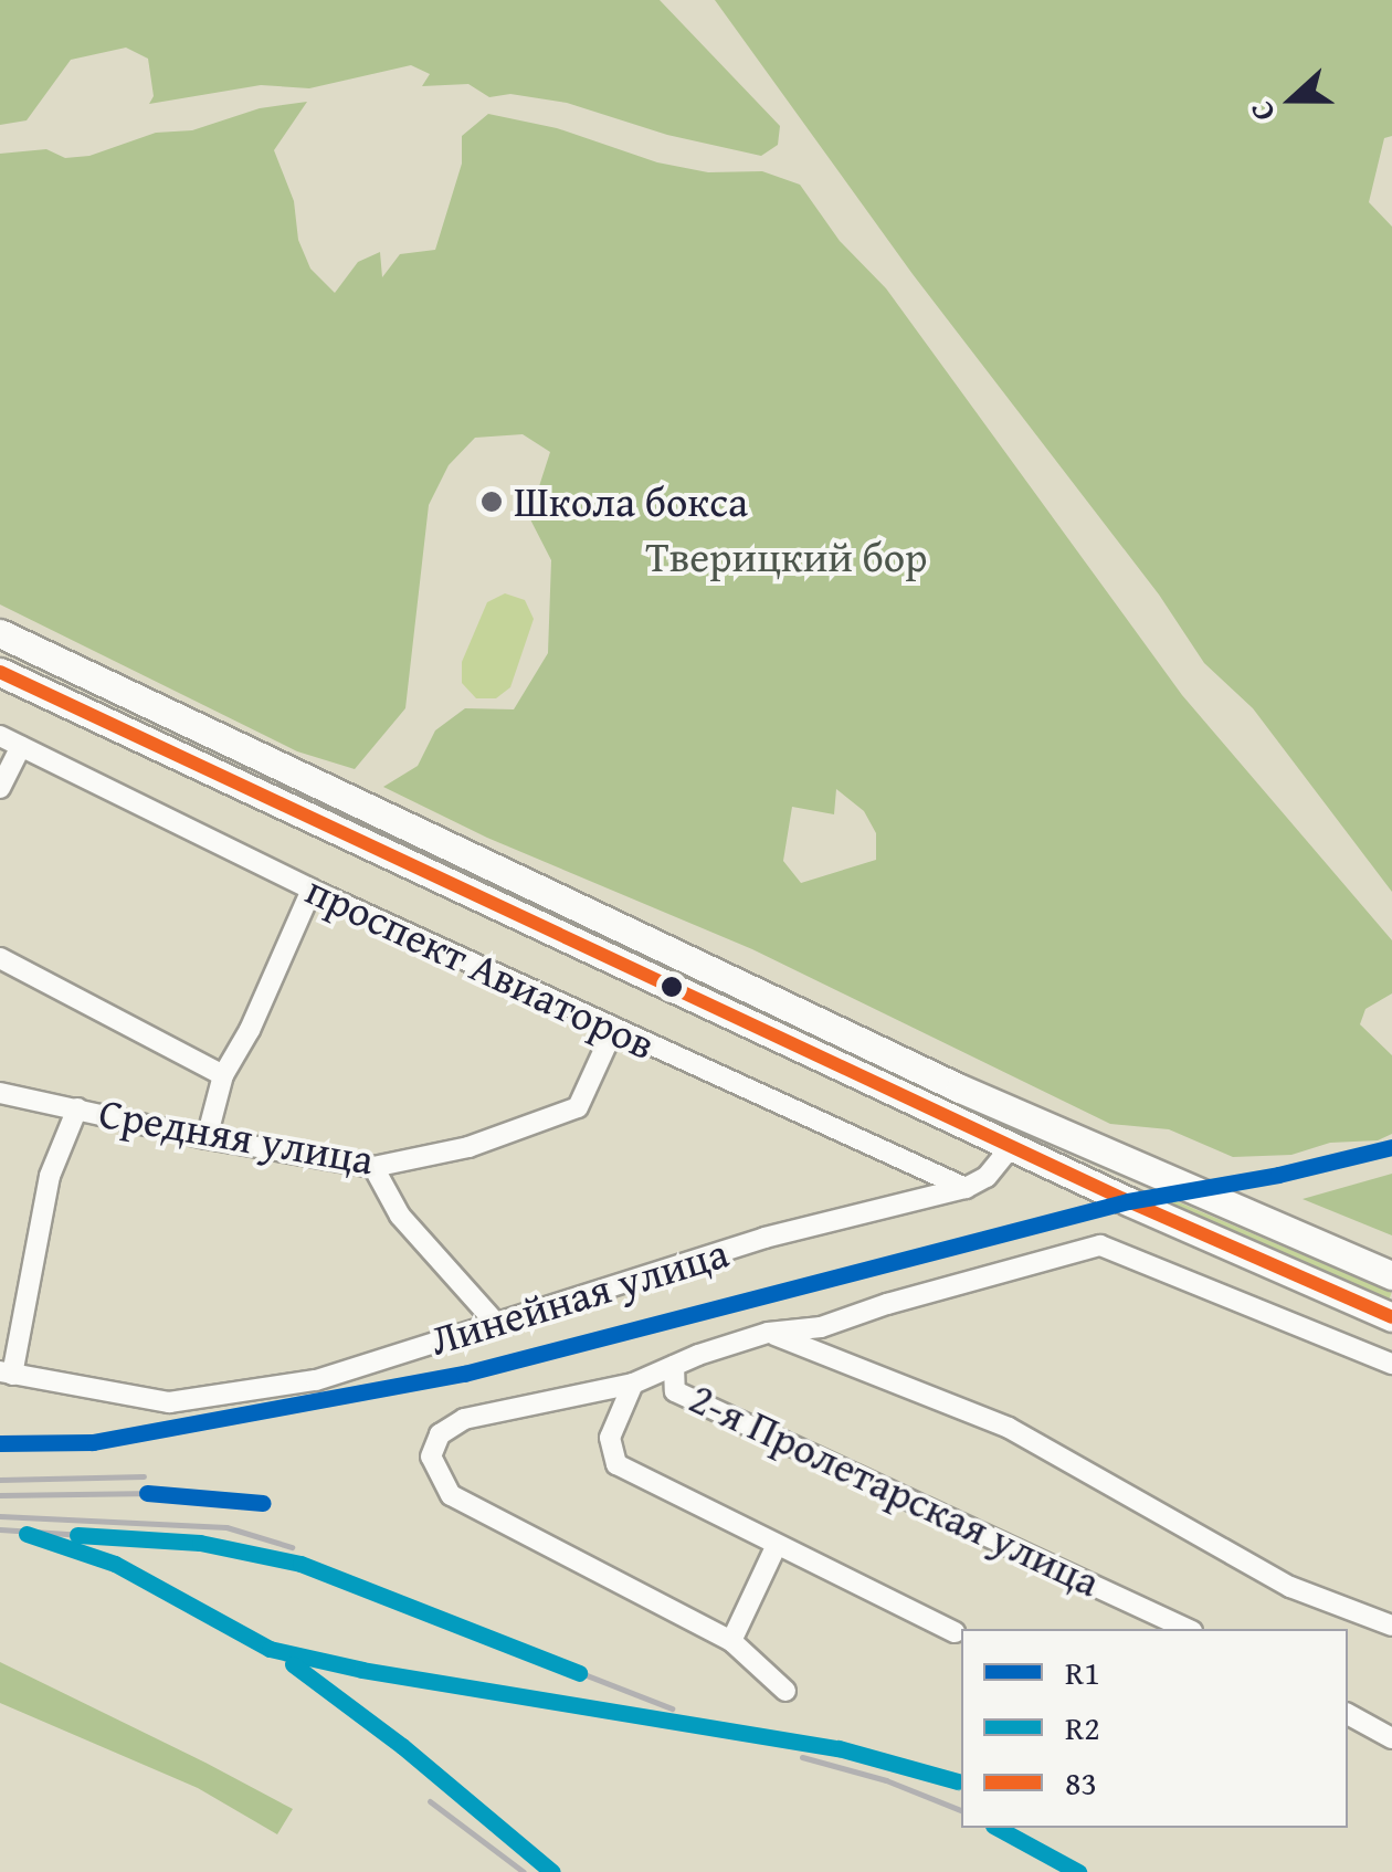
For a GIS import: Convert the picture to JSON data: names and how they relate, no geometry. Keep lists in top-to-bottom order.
{
  "streets": {
    "main road": ["проспект Авиаторов"],
    "street": ["Средняя улица", "Линейная улица", "2-я Пролетарская улица"]
  },
  "crossings": [
    ["проспект Авиаторов", "Средняя улица"],
    ["проспект Авиаторов", "Линейная улица"]
  ],
  "parks": ["Тверицкий бор"],
  "places": ["Школа бокса"],
  "lines": ["transit line 83", "transit line R1", "transit line R2"],
  "legend": ["R1", "R2", "83"],
  "north": "left"
}
